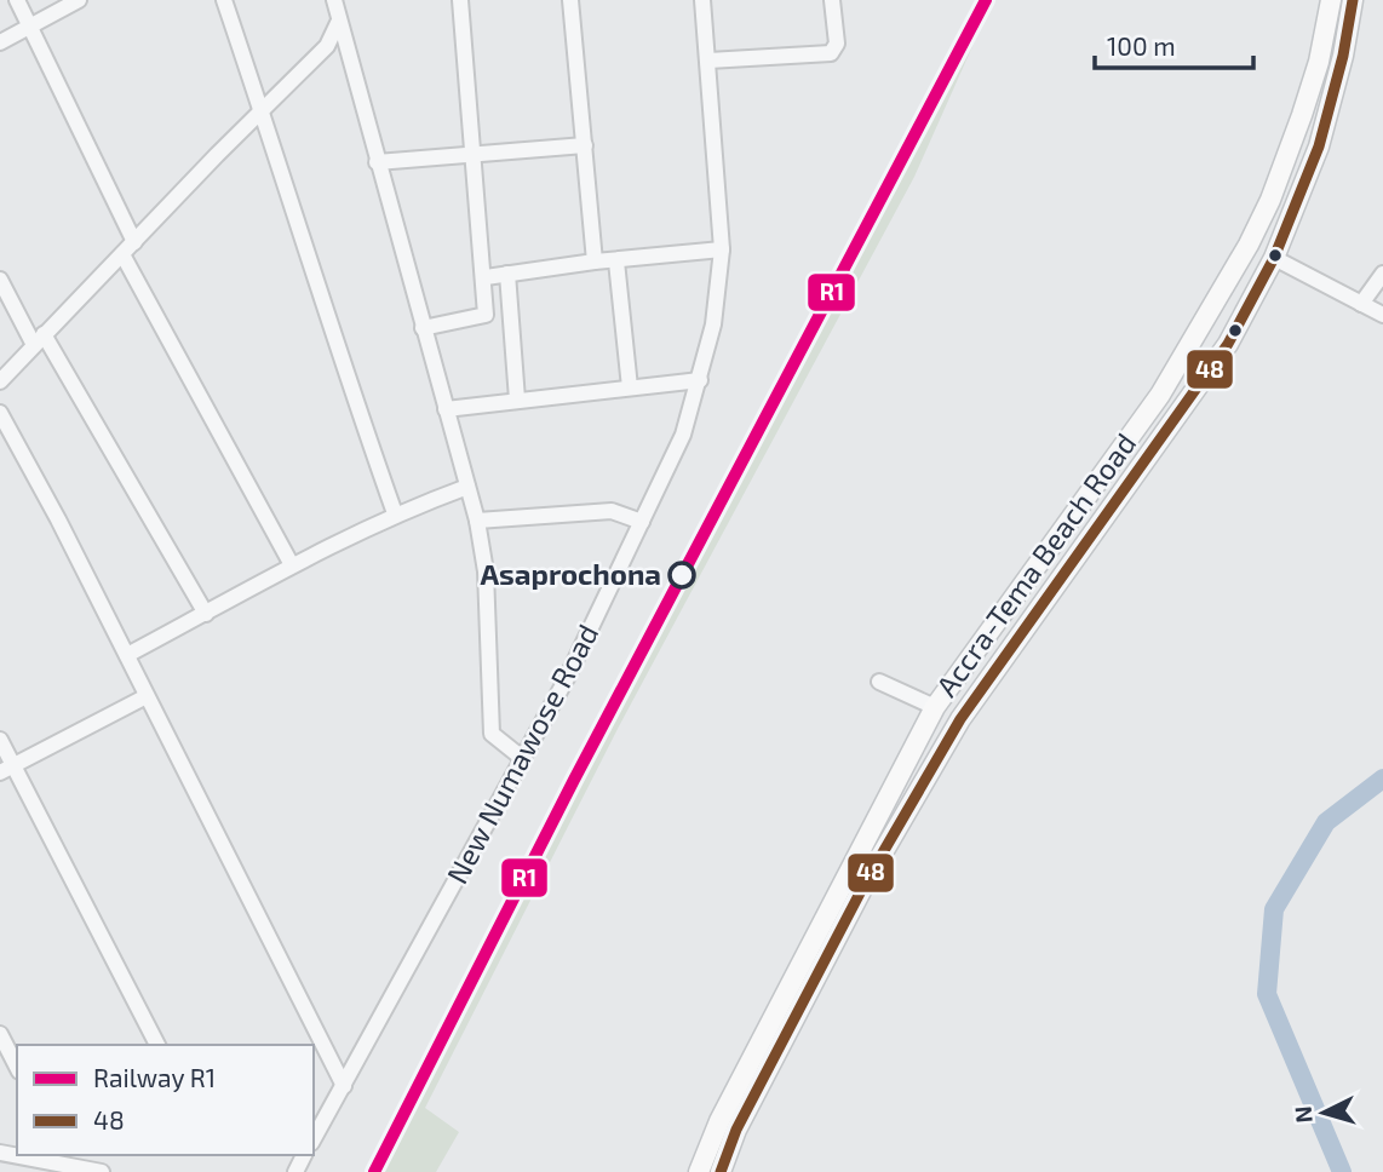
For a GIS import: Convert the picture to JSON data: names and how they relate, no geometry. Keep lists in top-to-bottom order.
{
  "streets": {
    "main road": ["Accra-Tema Beach Road"],
    "street": ["New Numawose Road"]
  },
  "places": ["Asaprochona"],
  "lines": ["rail line R1", "transit line 48"],
  "legend": ["Railway R1", "48"],
  "scale_bar": "100 m",
  "north": "left"
}
